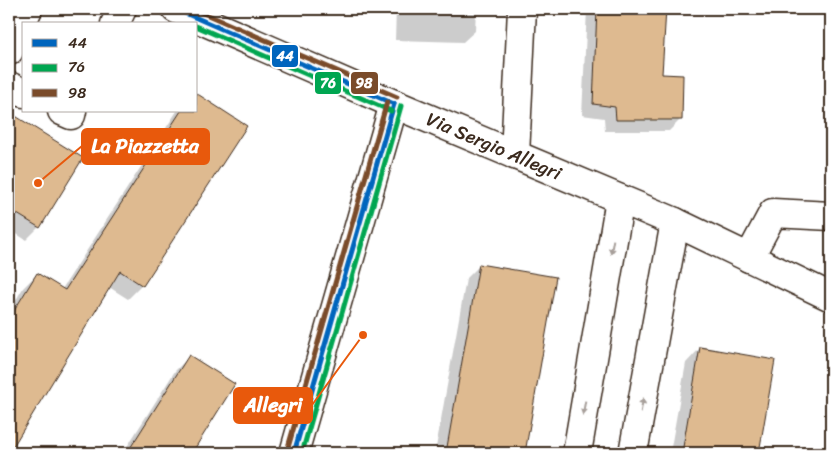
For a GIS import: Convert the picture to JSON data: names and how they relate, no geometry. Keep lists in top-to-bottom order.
{
  "streets": {
    "street": ["Via Sergio Allegri"]
  },
  "places": ["La Piazzetta", "Allegri"],
  "lines": ["transit line 44", "transit line 98", "transit line 76"],
  "legend": ["44", "76", "98"]
}
